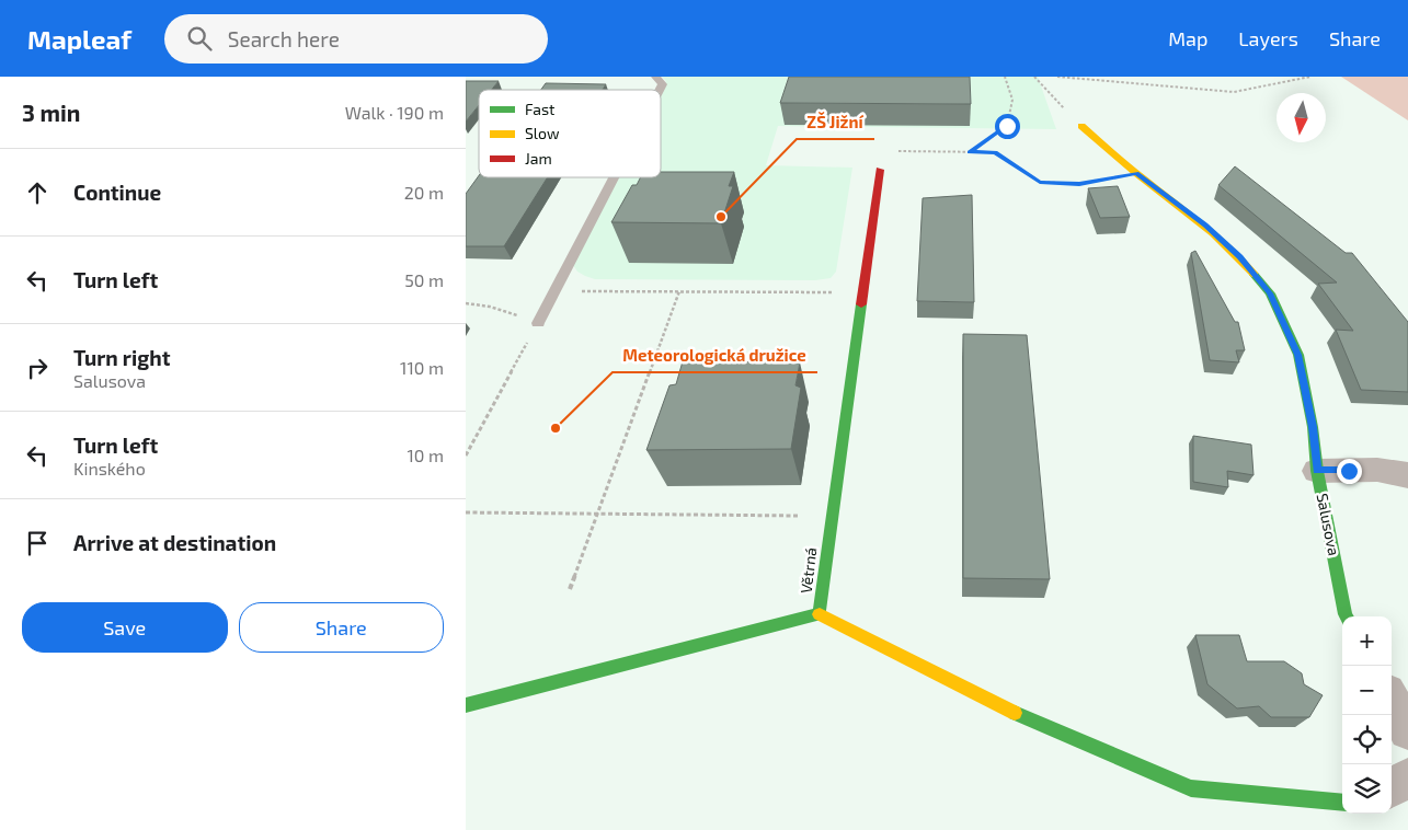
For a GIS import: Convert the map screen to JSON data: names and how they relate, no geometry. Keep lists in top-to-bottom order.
{
  "streets": {
    "street": ["Salusova", "Větrná"]
  },
  "places": ["ZŠ Jižní", "Meteorologická družice"],
  "legend": ["Fast", "Slow", "Jam"],
  "north": "bottom",
  "page": {
    "header": "Mapleaf",
    "search": "Search here",
    "nav": ["Map", "Layers", "Share"],
    "heading": ["3 min", "Walk · 190 m"],
    "list": [
      ["Continue", "20 m"],
      ["Turn left", "50 m"],
      ["Turn right", "Salusova", "110 m"],
      ["Turn left", "Kinského", "10 m"],
      "Arrive at destination"
    ],
    "buttons": ["Save", "Share"],
    "map_buttons": ["+", "−"]
  }
}
